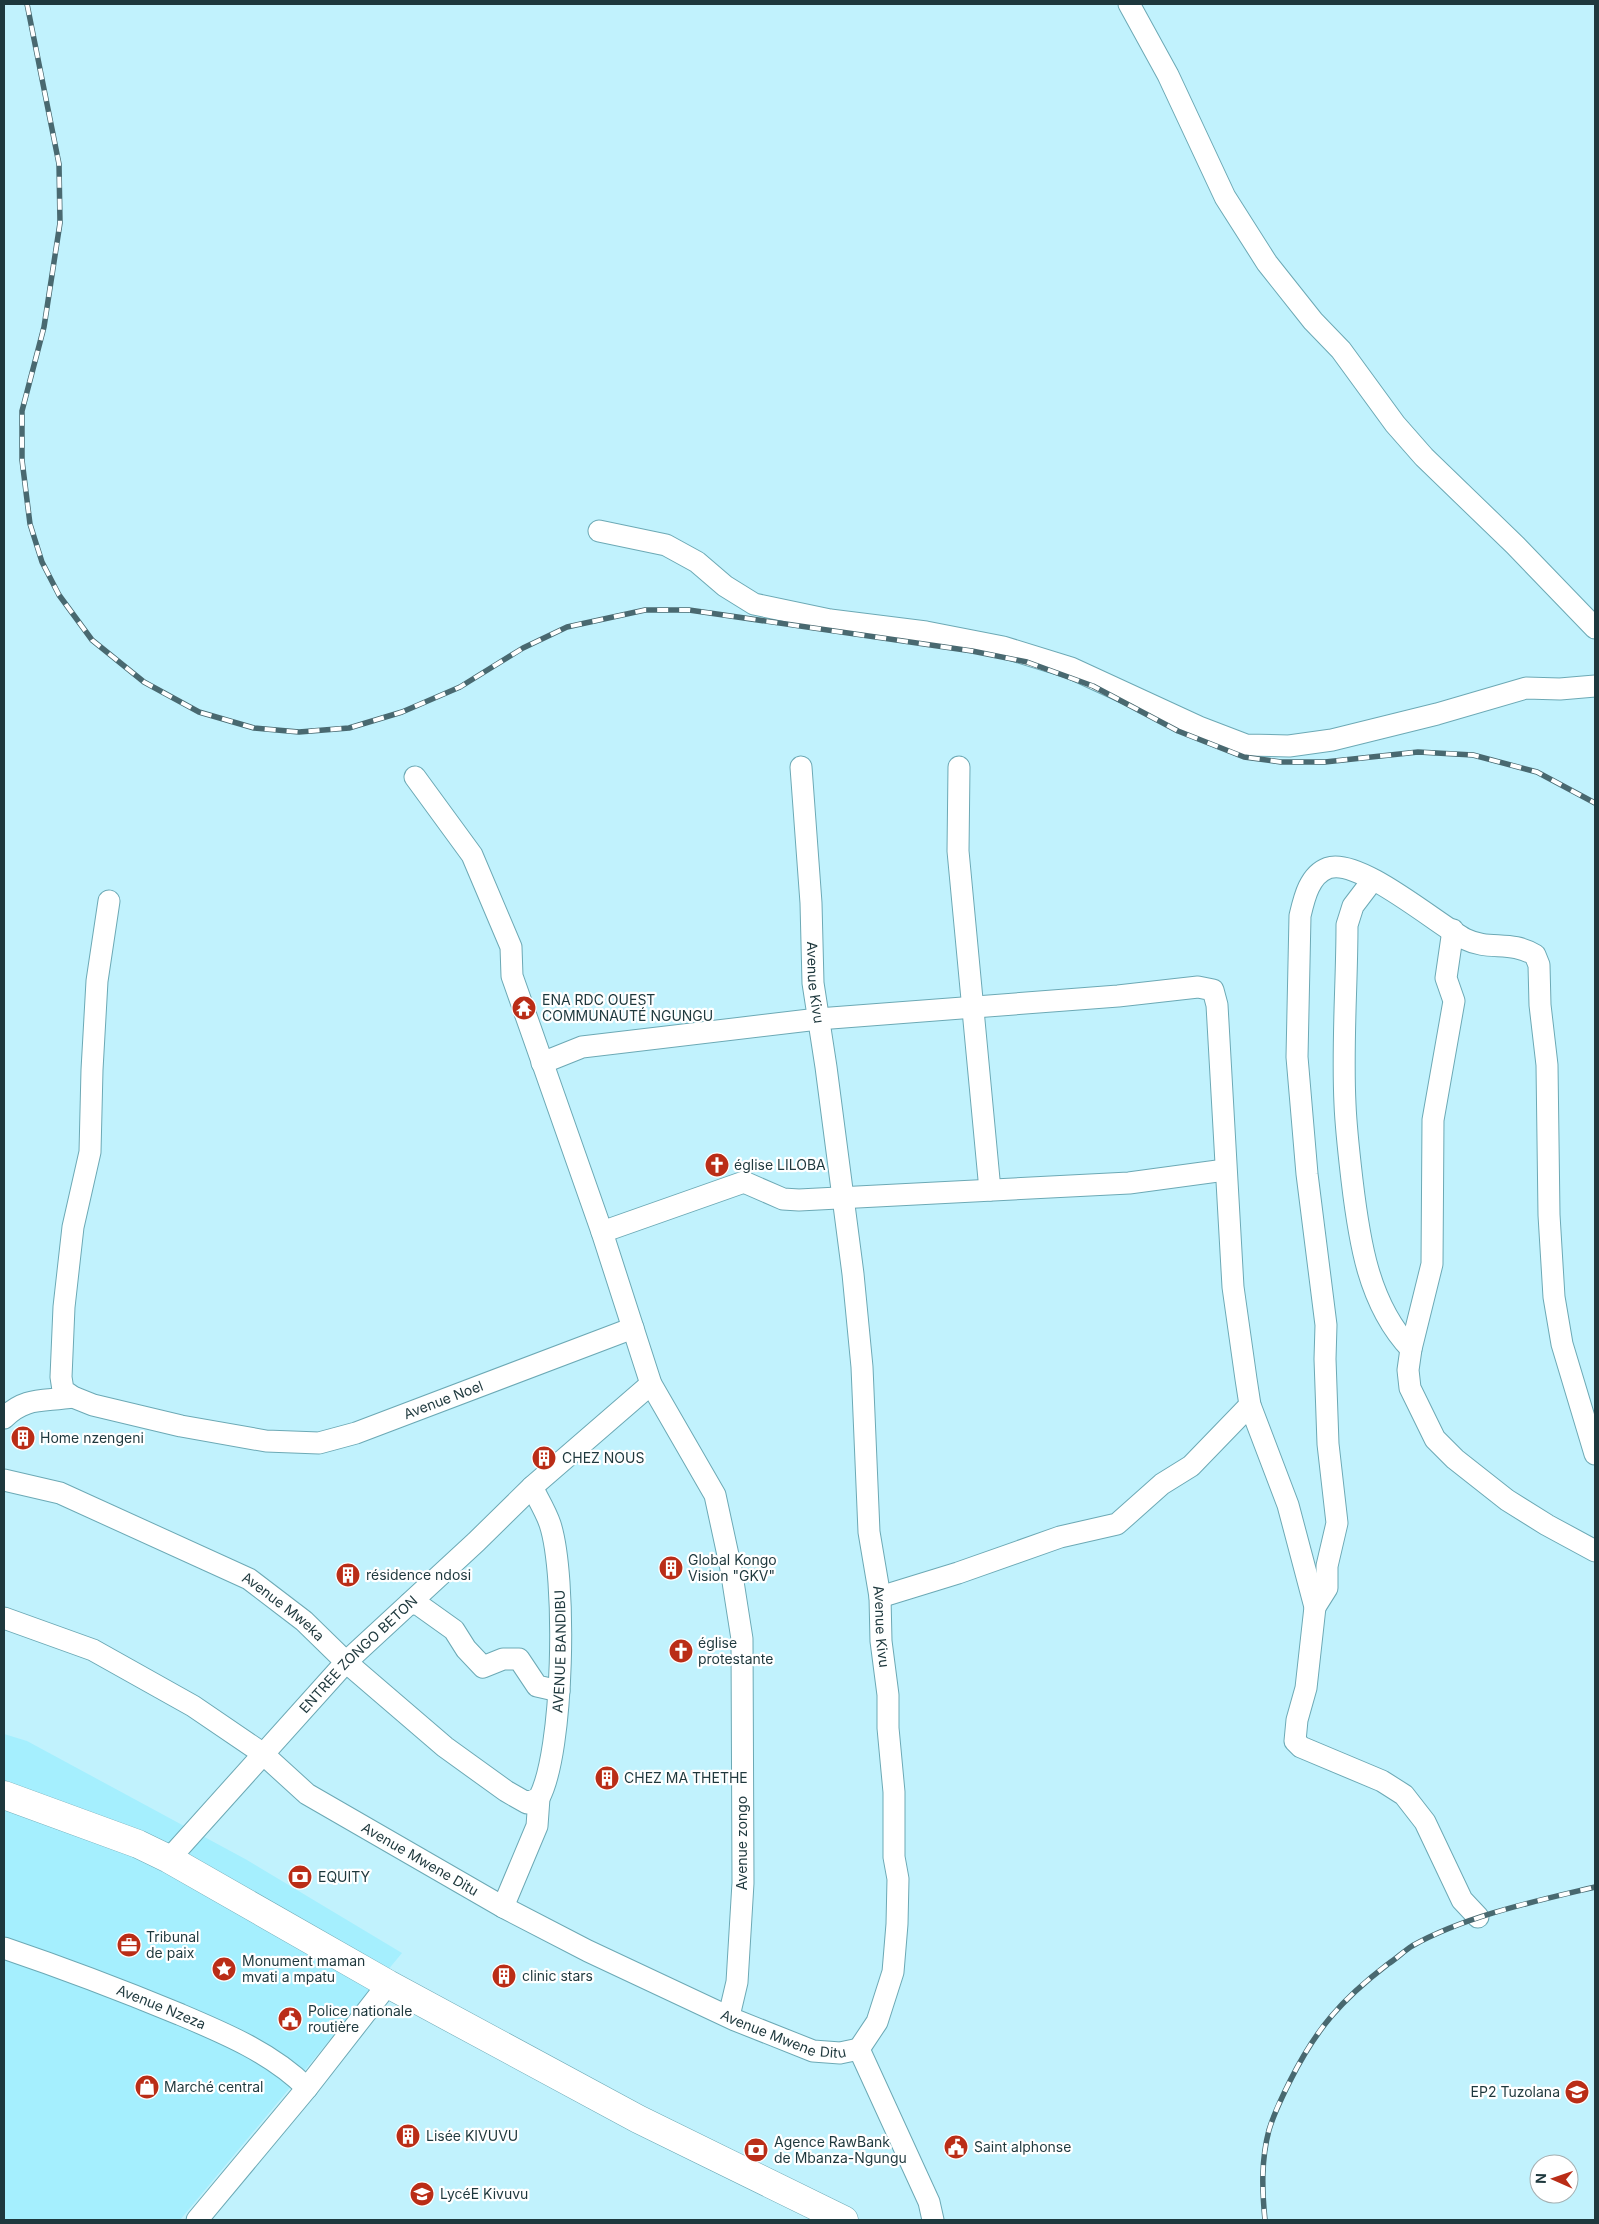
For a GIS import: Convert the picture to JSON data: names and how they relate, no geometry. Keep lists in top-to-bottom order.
{
  "streets": {
    "street": [
      "Avenue Kivu",
      "Avenue Noel",
      "Avenue Mweka",
      "AVENUE BANDIBU",
      "ENTREE ZONGO BETON",
      "Avenue zongo",
      "Avenue Mwene Ditu",
      "Avenue Nzeza"
    ]
  },
  "crossings": [
    ["Avenue Kivu", "Avenue Mwene Ditu"],
    ["Avenue Noel", "Avenue zongo"],
    ["Avenue Mweka", "AVENUE BANDIBU"],
    ["Avenue Mweka", "ENTREE ZONGO BETON"],
    ["AVENUE BANDIBU", "ENTREE ZONGO BETON"],
    ["AVENUE BANDIBU", "Avenue Mwene Ditu"],
    ["ENTREE ZONGO BETON", "Avenue zongo"],
    ["ENTREE ZONGO BETON", "Avenue Mwene Ditu"],
    ["Avenue zongo", "Avenue Mwene Ditu"]
  ],
  "places": {
    "temple": ["ENA RDC OUEST COMMUNAUTÉ NGUNGU"],
    "church": ["église LILOBA", "église protestante"],
    "building": [
      "Home nzengeni",
      "CHEZ NOUS",
      "Global Kongo Vision \"GKV\"",
      "résidence ndosi",
      "CHEZ MA THETHE",
      "clinic stars",
      "Lisée KIVUVU"
    ],
    "bank": ["EQUITY", "Agence RawBank de Mbanza-Ngungu"],
    "office": ["Tribunal de paix"],
    "place": ["Monument maman mvati a mpatu"],
    "public building": ["Police nationale routière", "Saint alphonse"],
    "shop": ["Marché central"],
    "school or university": ["EP2 Tuzolana", "LycéE Kivuvu"]
  },
  "north": "left"
}
